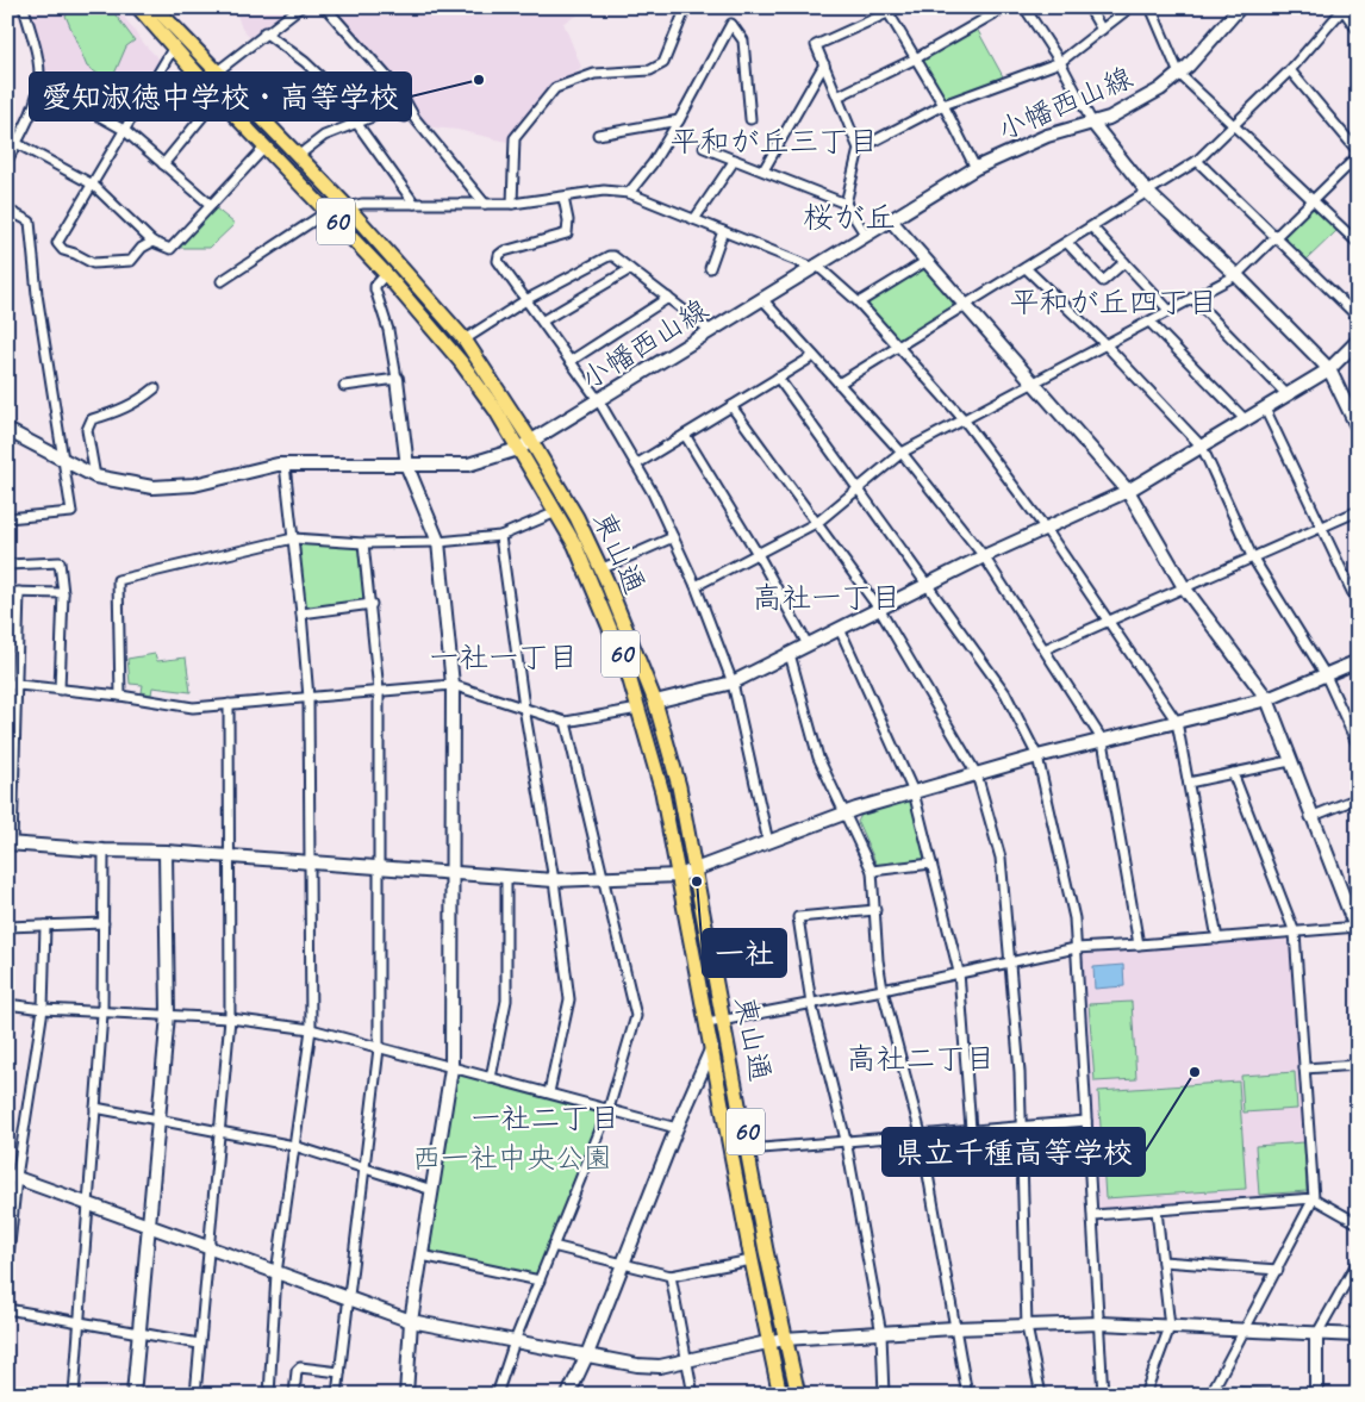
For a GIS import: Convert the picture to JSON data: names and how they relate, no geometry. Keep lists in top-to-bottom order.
{
  "streets": {
    "main road": ["60", "東山通"],
    "street": ["小幡西山線"]
  },
  "crossings": [
    ["小幡西山線", "東山通"]
  ],
  "districts": [
    "平和が丘三丁目",
    "桜が丘",
    "平和が丘四丁目",
    "高社一丁目",
    "一社一丁目",
    "高社二丁目",
    "一社二丁目"
  ],
  "parks": ["西一社中央公園"],
  "places": ["愛知淑徳中学校・高等学校", "一社", "県立千種高等学校"]
}
